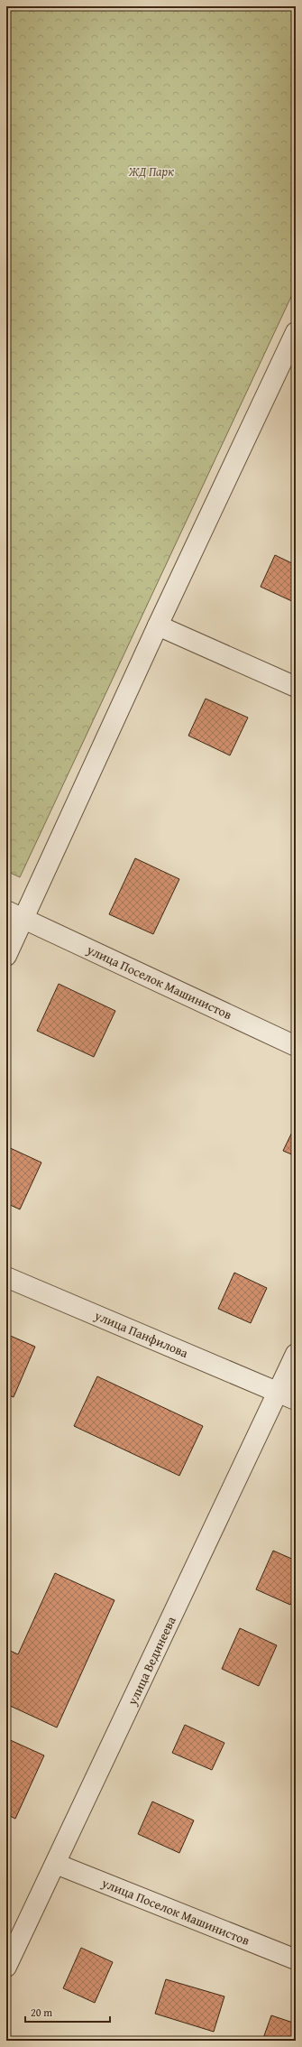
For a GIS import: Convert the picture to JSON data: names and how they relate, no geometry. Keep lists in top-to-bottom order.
{
  "streets": {
    "street": ["улица Поселок Машинистов", "улица Панфилова", "улица Вединеева"]
  },
  "crossings": [
    ["улица Поселок Машинистов", "улица Вединеева"],
    ["улица Панфилова", "улица Вединеева"]
  ],
  "parks": ["ЖД Парк"],
  "scale_bar": "20 m"
}
